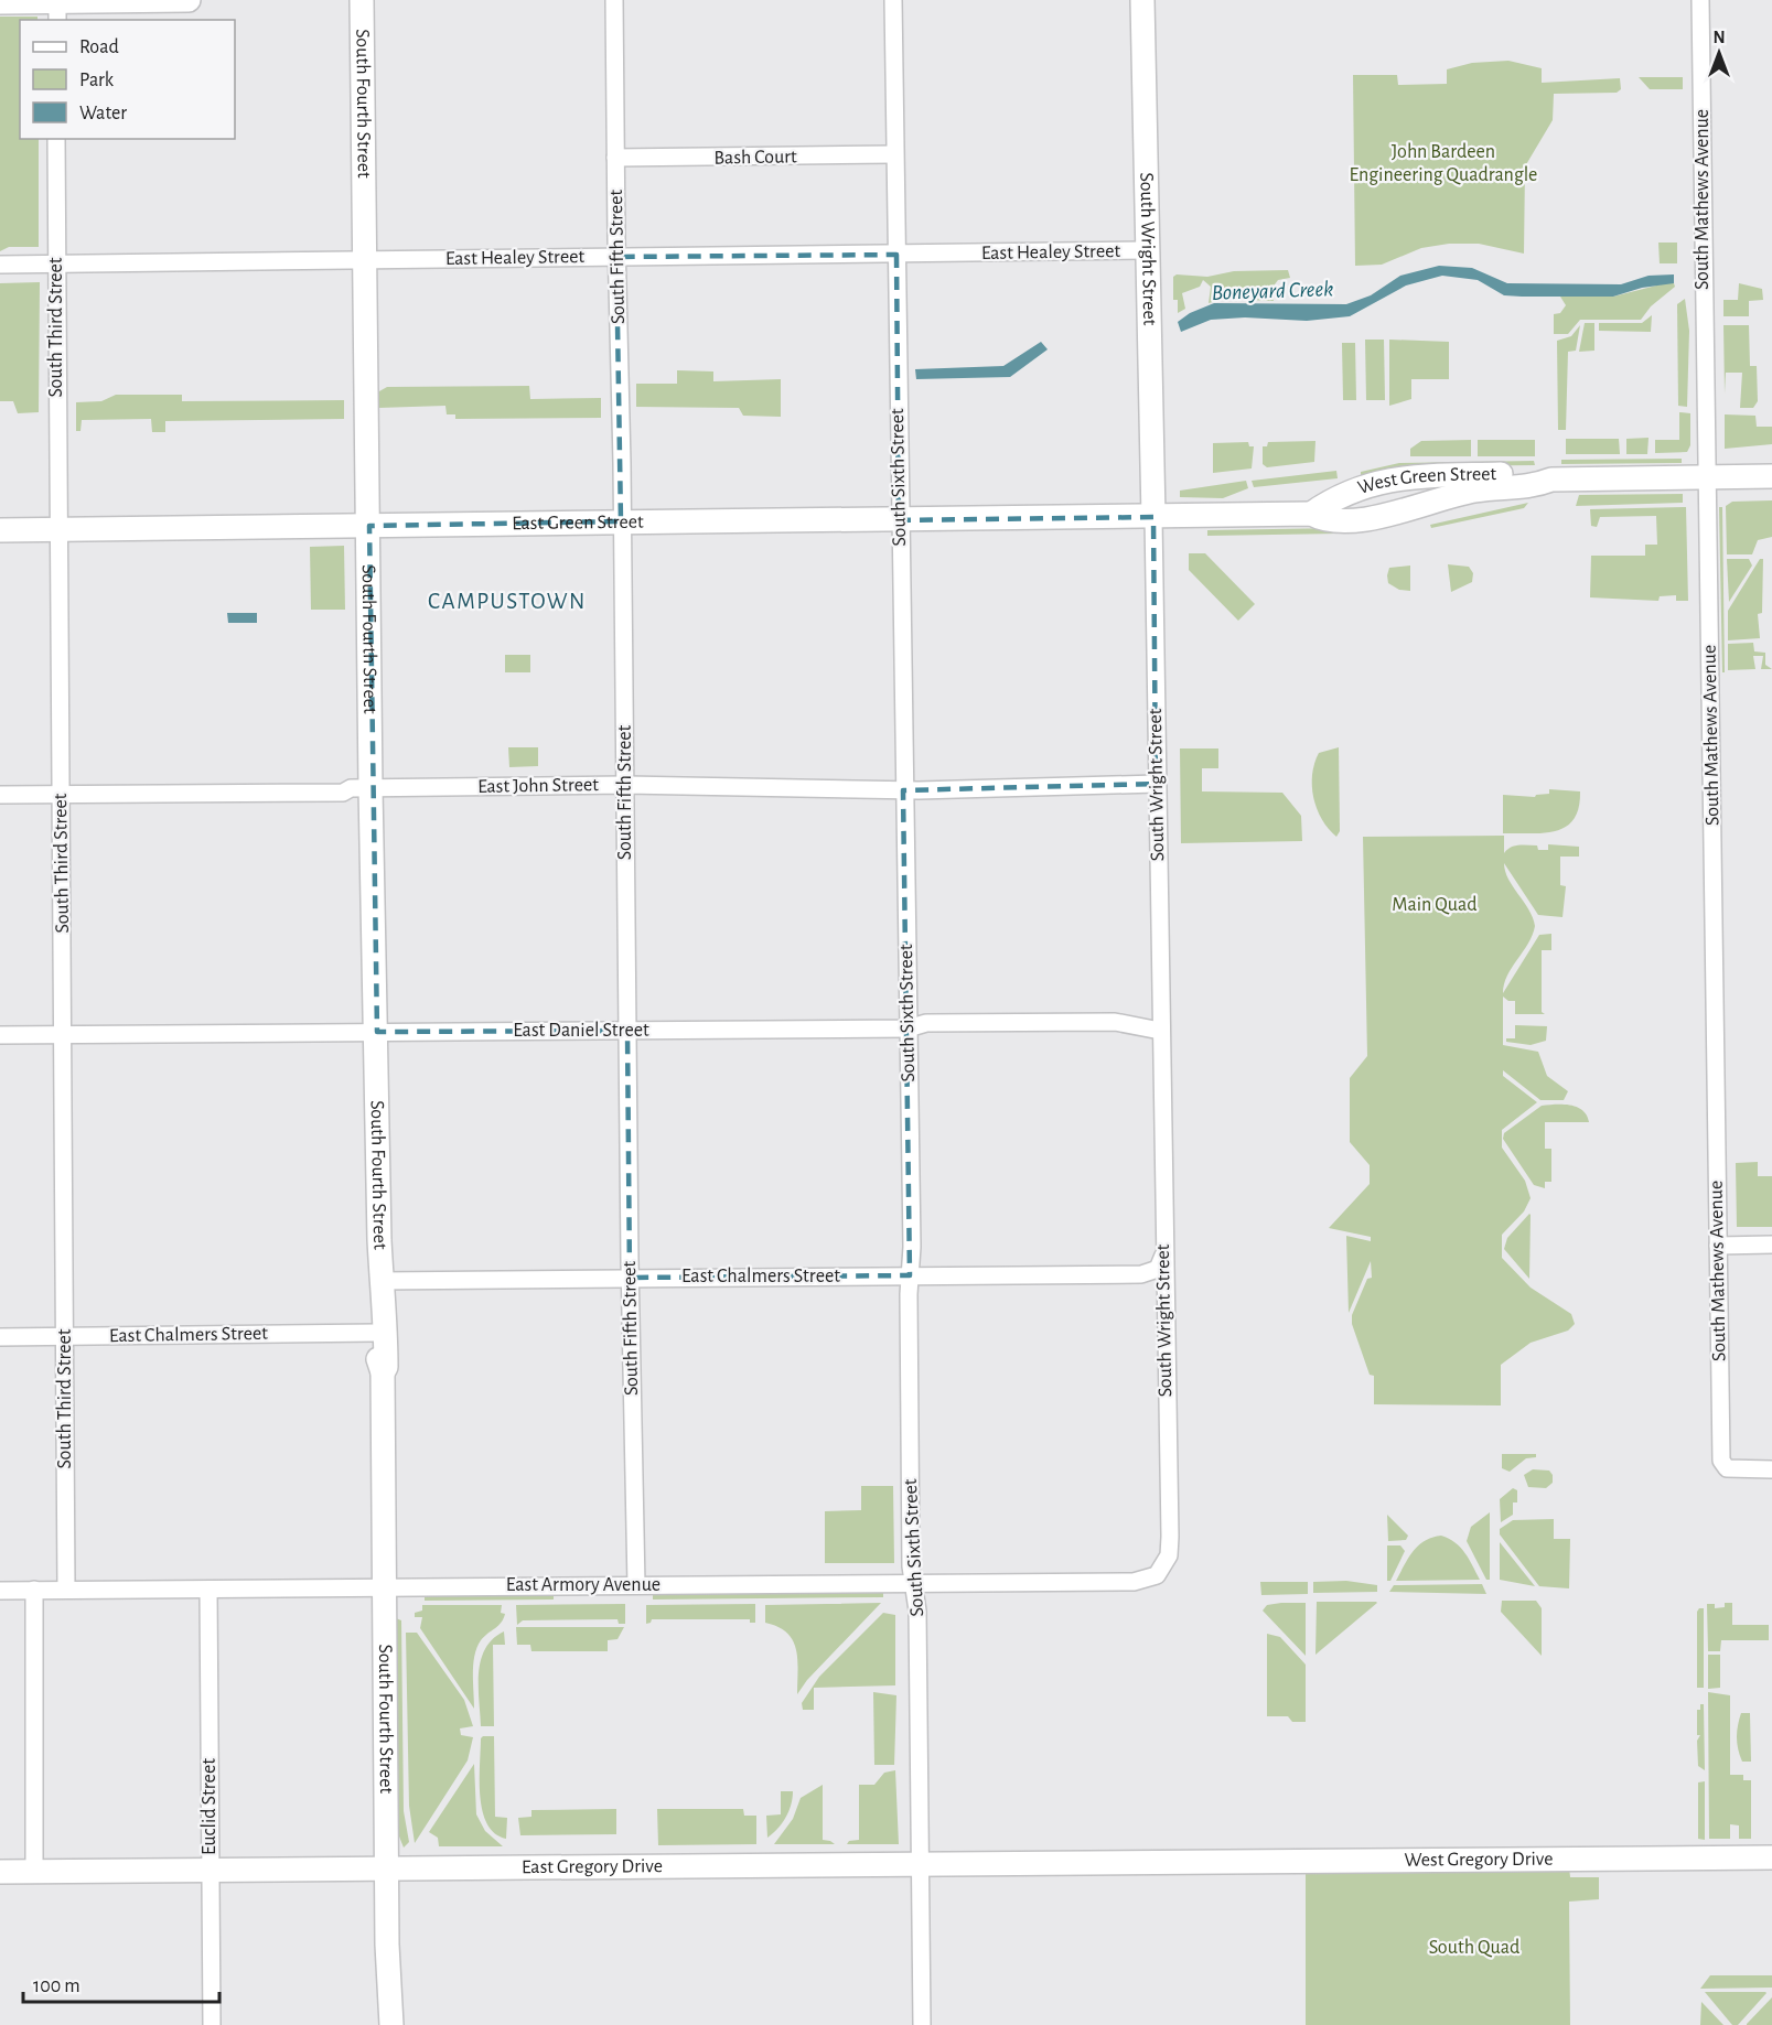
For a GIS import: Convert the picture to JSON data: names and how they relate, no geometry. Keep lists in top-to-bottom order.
{
  "streets": {
    "street": [
      "South Fourth Street",
      "Bash Court",
      "South Mathews Avenue",
      "South Wright Street",
      "East Healey Street",
      "South Fifth Street",
      "South Third Street",
      "South Sixth Street",
      "West Green Street",
      "East Green Street",
      "East John Street",
      "East Daniel Street",
      "East Chalmers Street",
      "East Armory Avenue",
      "Euclid Street",
      "West Gregory Drive",
      "East Gregory Drive"
    ]
  },
  "crossings": [
    ["South Fourth Street", "East Healey Street"],
    ["South Fourth Street", "East Green Street"],
    ["South Fourth Street", "East John Street"],
    ["South Fourth Street", "East Daniel Street"],
    ["South Fourth Street", "East Chalmers Street"],
    ["South Fourth Street", "East Armory Avenue"],
    ["South Fourth Street", "East Gregory Drive"],
    ["Bash Court", "South Fifth Street"],
    ["Bash Court", "South Sixth Street"],
    ["South Mathews Avenue", "West Green Street"],
    ["South Wright Street", "East Healey Street"],
    ["South Wright Street", "West Green Street"],
    ["South Wright Street", "East Green Street"],
    ["South Wright Street", "East John Street"],
    ["South Wright Street", "East Daniel Street"],
    ["South Wright Street", "East Armory Avenue"],
    ["East Healey Street", "South Fifth Street"],
    ["East Healey Street", "South Third Street"],
    ["East Healey Street", "South Sixth Street"],
    ["South Fifth Street", "East Green Street"],
    ["South Fifth Street", "East John Street"],
    ["South Fifth Street", "East Daniel Street"],
    ["South Fifth Street", "East Chalmers Street"],
    ["South Fifth Street", "East Armory Avenue"],
    ["South Third Street", "East Green Street"],
    ["South Third Street", "East John Street"],
    ["South Third Street", "East Daniel Street"],
    ["South Third Street", "East Chalmers Street"],
    ["South Third Street", "East Armory Avenue"],
    ["South Sixth Street", "East Green Street"],
    ["South Sixth Street", "East John Street"],
    ["South Sixth Street", "East Daniel Street"],
    ["South Sixth Street", "East Chalmers Street"],
    ["South Sixth Street", "East Armory Avenue"],
    ["South Sixth Street", "East Gregory Drive"],
    ["West Green Street", "East Green Street"],
    ["East Armory Avenue", "Euclid Street"],
    ["Euclid Street", "East Gregory Drive"],
    ["West Gregory Drive", "East Gregory Drive"]
  ],
  "districts": ["CAMPUSTOWN"],
  "water": ["Boneyard Creek"],
  "parks": ["John Bardeen Engineering Quadrangle", "Main Quad", "South Quad"],
  "legend": ["Road", "Park", "Water"],
  "scale_bar": "100 m",
  "north": "top"
}
